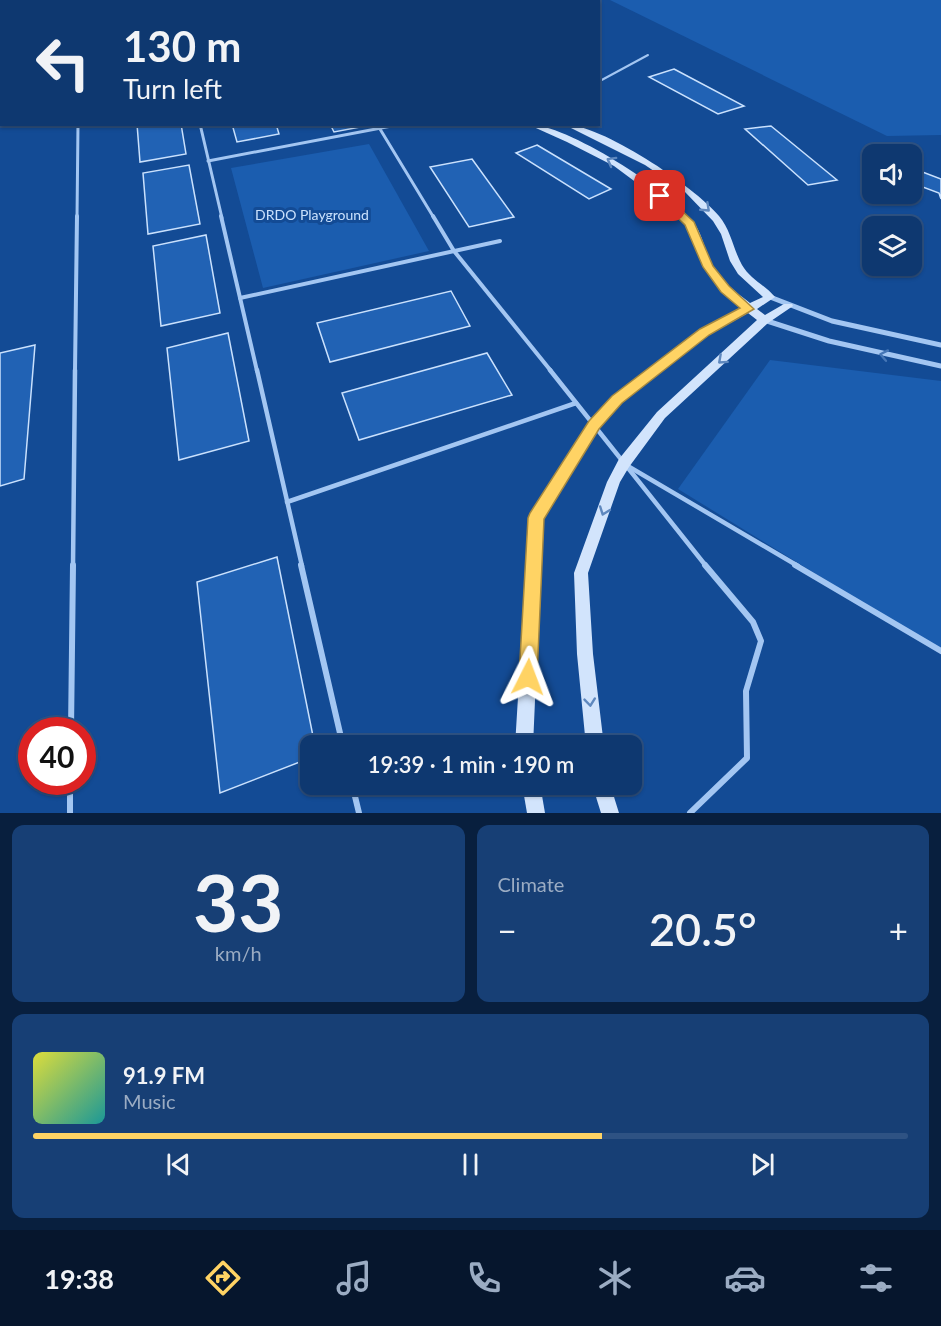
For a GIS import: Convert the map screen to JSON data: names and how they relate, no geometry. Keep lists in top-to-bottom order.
{
  "parks": ["DRDO Playground"],
  "page": {
    "turn": ["130 m", "Turn left"],
    "limit": "40",
    "trip": "19:39 · 1 min · 190 m",
    "tile": [
      ["33", "km/h"],
      "Climate"
    ],
    "heat": ["−", "20.5°", "+"],
    "song": ["91.9 FM", "Music"],
    "tabs": "19:38"
  }
}
